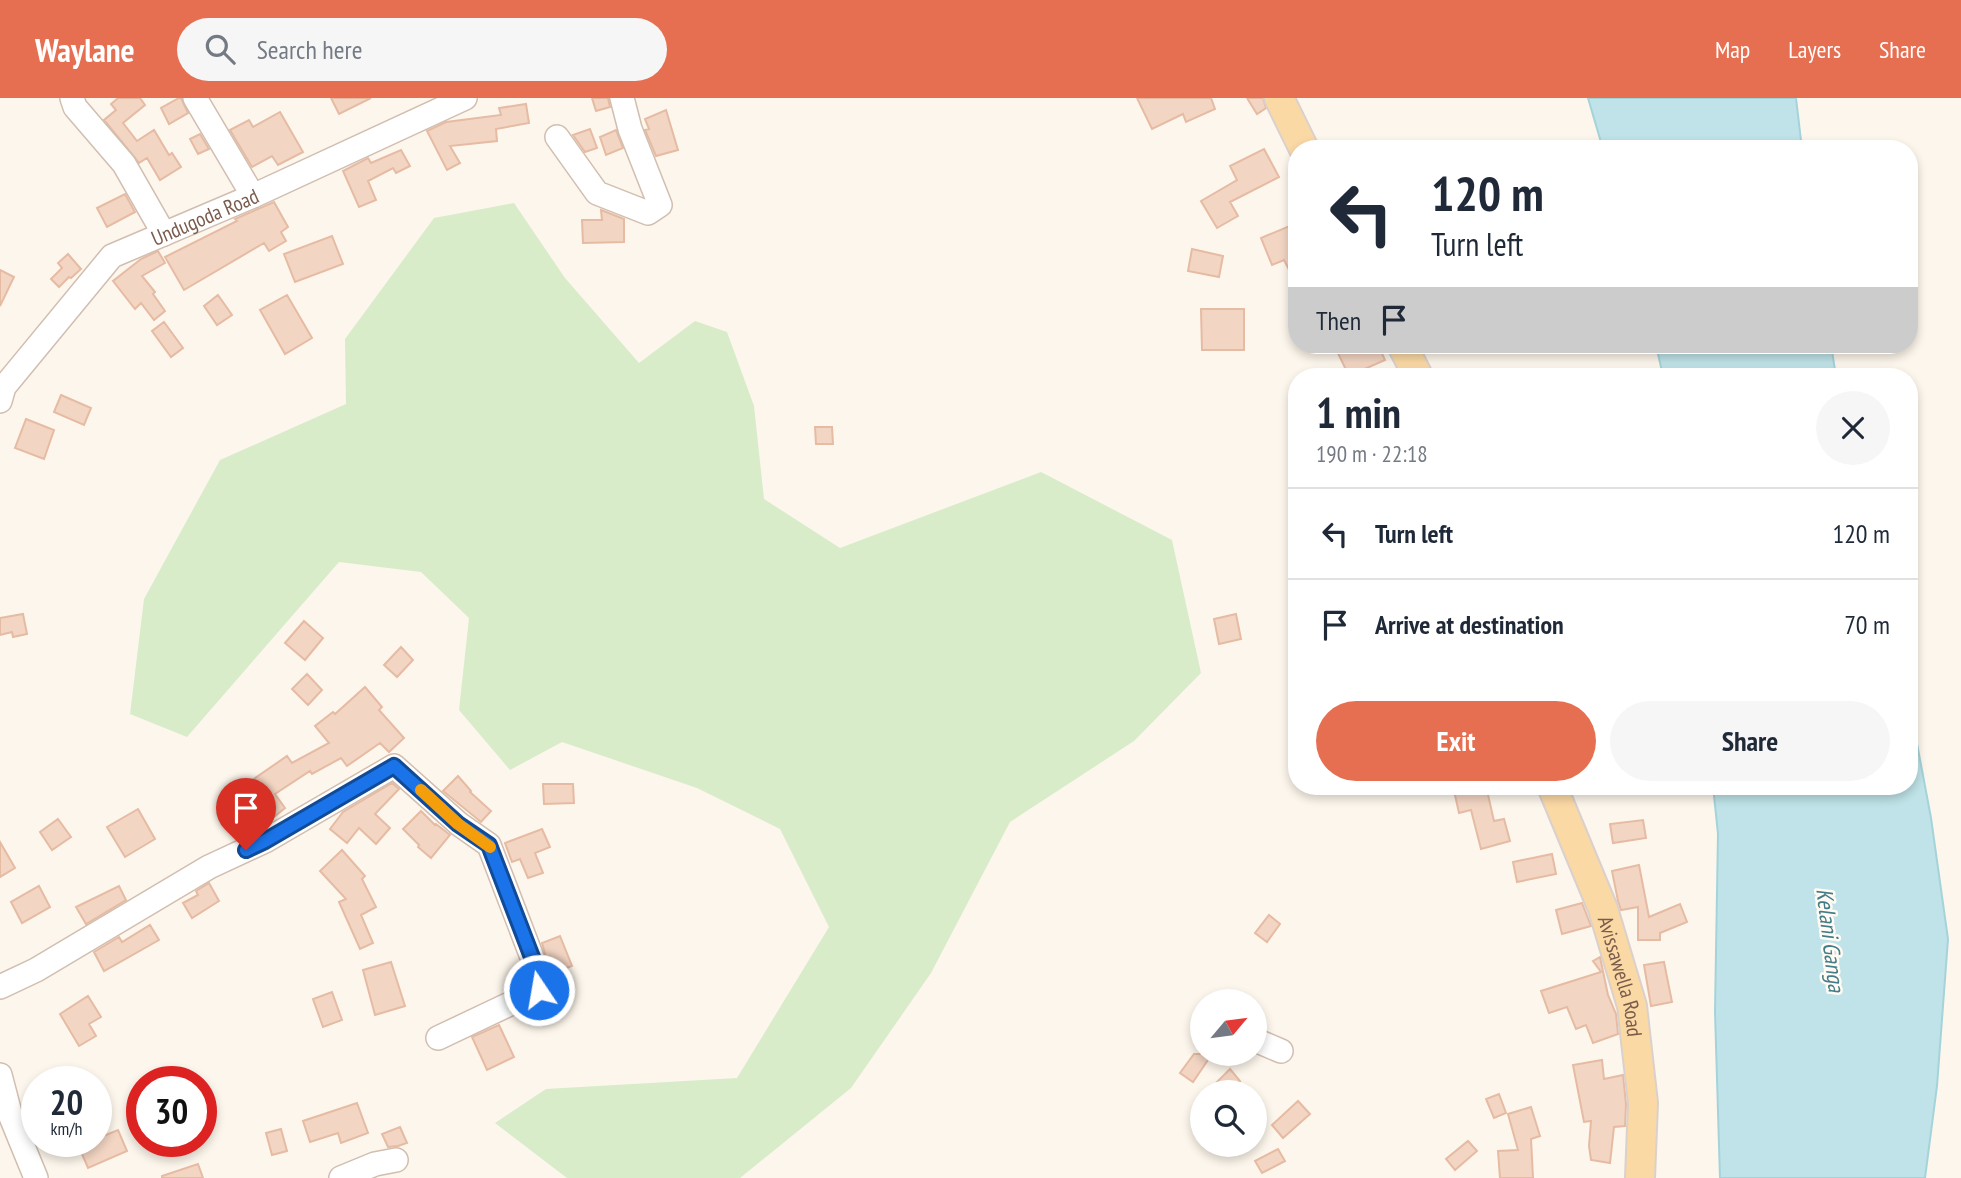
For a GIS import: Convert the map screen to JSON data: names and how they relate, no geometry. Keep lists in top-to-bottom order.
{
  "streets": {
    "main road": ["Avissawella Road"],
    "street": ["Undugoda Road"]
  },
  "water": ["Kelani Ganga"],
  "north": "top right",
  "page": {
    "header": "Waylane",
    "search": "Search here",
    "nav": ["Map", "Layers", "Share"],
    "turn": ["120 m", "Turn left"],
    "then": "Then",
    "heading": ["1 min", "190 m · 22:18"],
    "list": [
      {
        "name": "Turn left",
        "value": "120 m"
      },
      {
        "name": "Arrive at destination",
        "value": "70 m"
      }
    ],
    "buttons": ["Exit", "Share"],
    "speed": "20 km/h",
    "limit": "30"
  }
}
